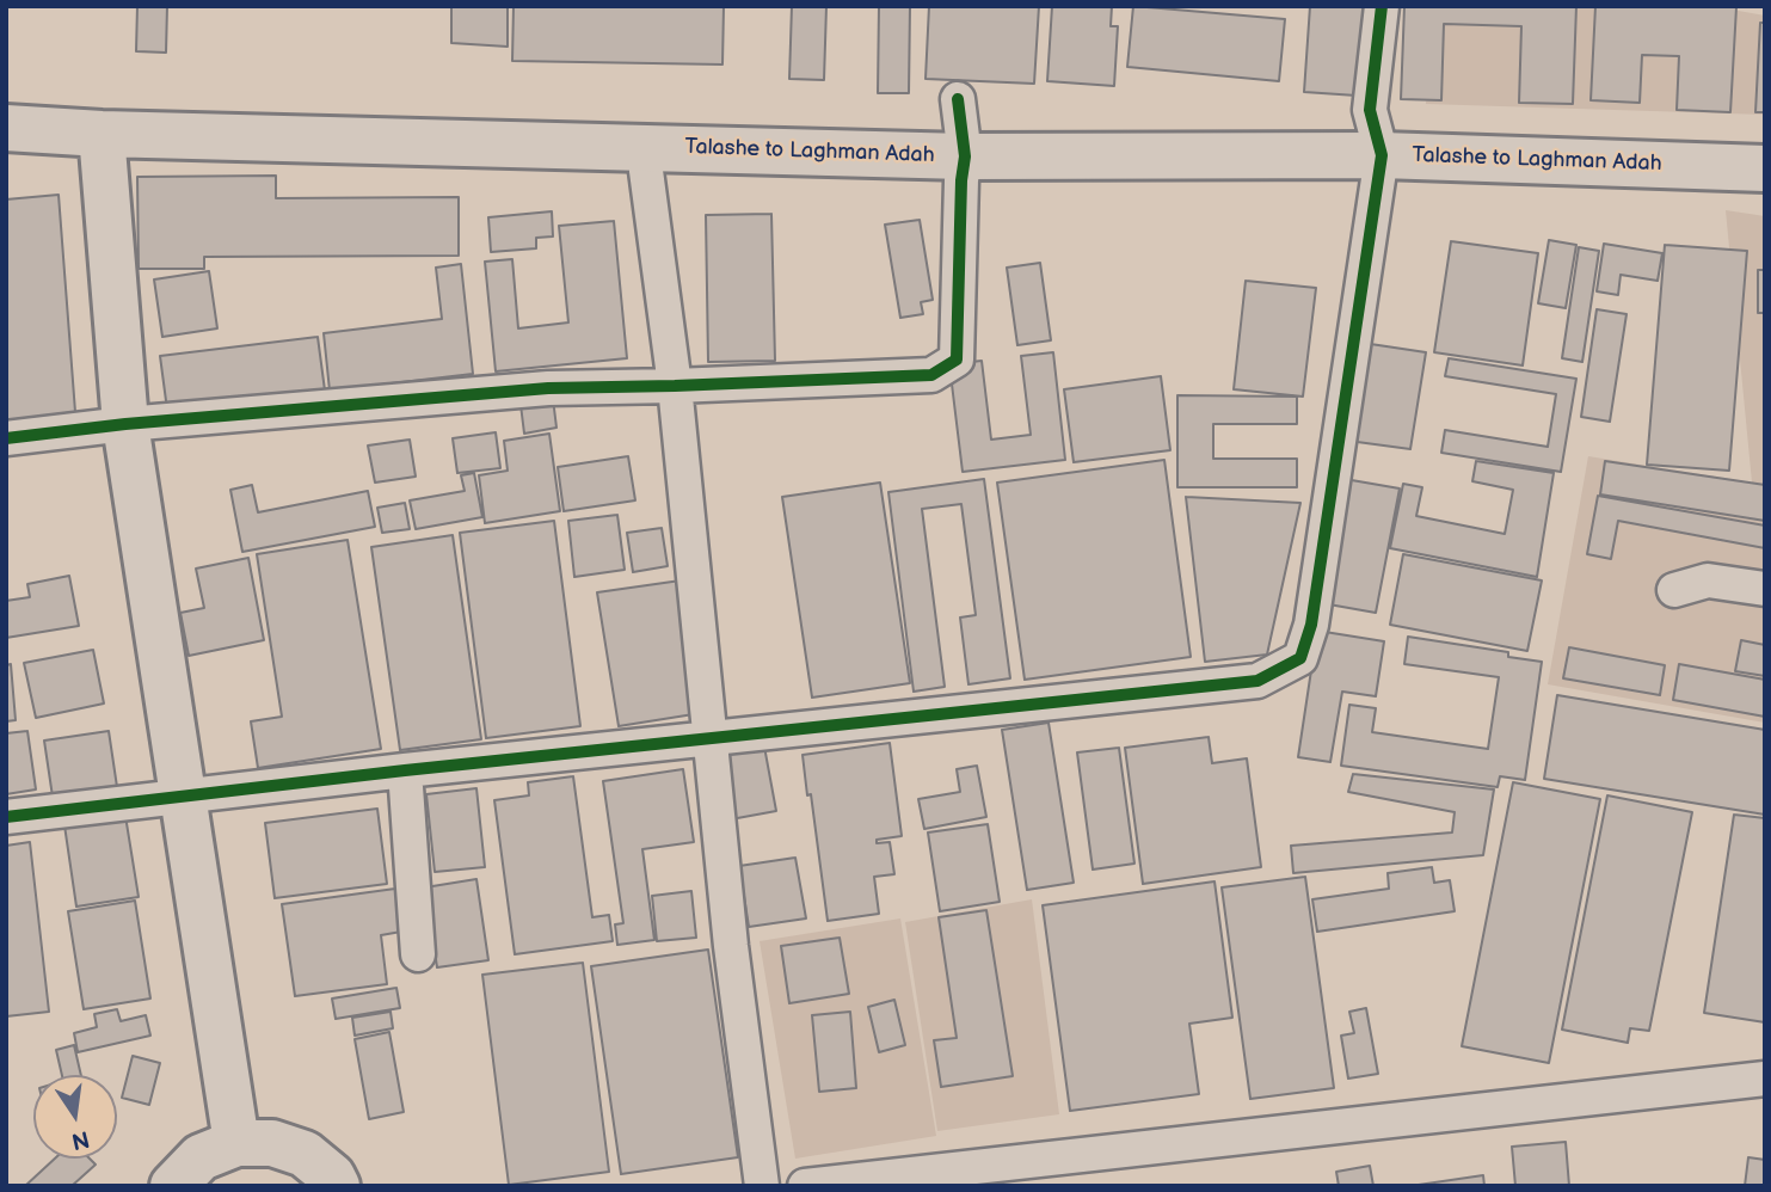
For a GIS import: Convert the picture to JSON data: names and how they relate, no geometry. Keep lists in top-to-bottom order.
{
  "streets": {
    "main road": ["Talashe to Laghman Adah"]
  },
  "north": "bottom"
}
